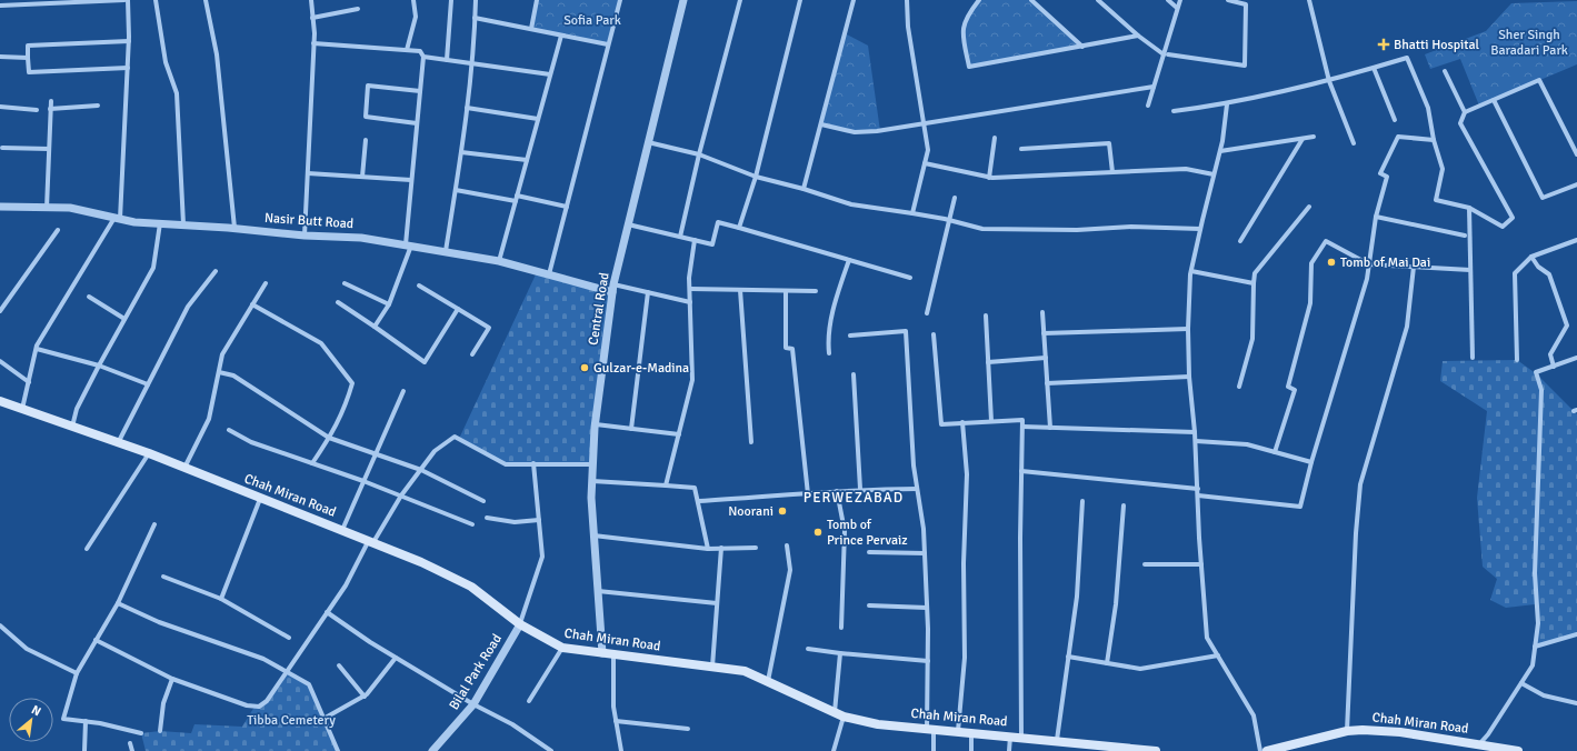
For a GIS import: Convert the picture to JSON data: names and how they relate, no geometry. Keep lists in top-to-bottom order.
{
  "streets": {
    "main road": ["Chah Miran Road"],
    "street": ["Nasir Butt Road", "Central Road", "Bilal Park Road"]
  },
  "crossings": [
    ["Nasir Butt Road", "Central Road"],
    ["Central Road", "Chah Miran Road"],
    ["Chah Miran Road", "Bilal Park Road"]
  ],
  "districts": ["PERWEZABAD"],
  "parks": ["Sofia Park", "Sher Singh Baradari Park", "Tibba Cemetery"],
  "places": {
    "health": ["Bhatti Hospital"],
    "other": [
      "Tomb of Mai Dai",
      "Gulzar-e-Madina",
      "Noorani",
      "Tomb of Prince Pervaiz"
    ]
  },
  "north": "top right"
}
